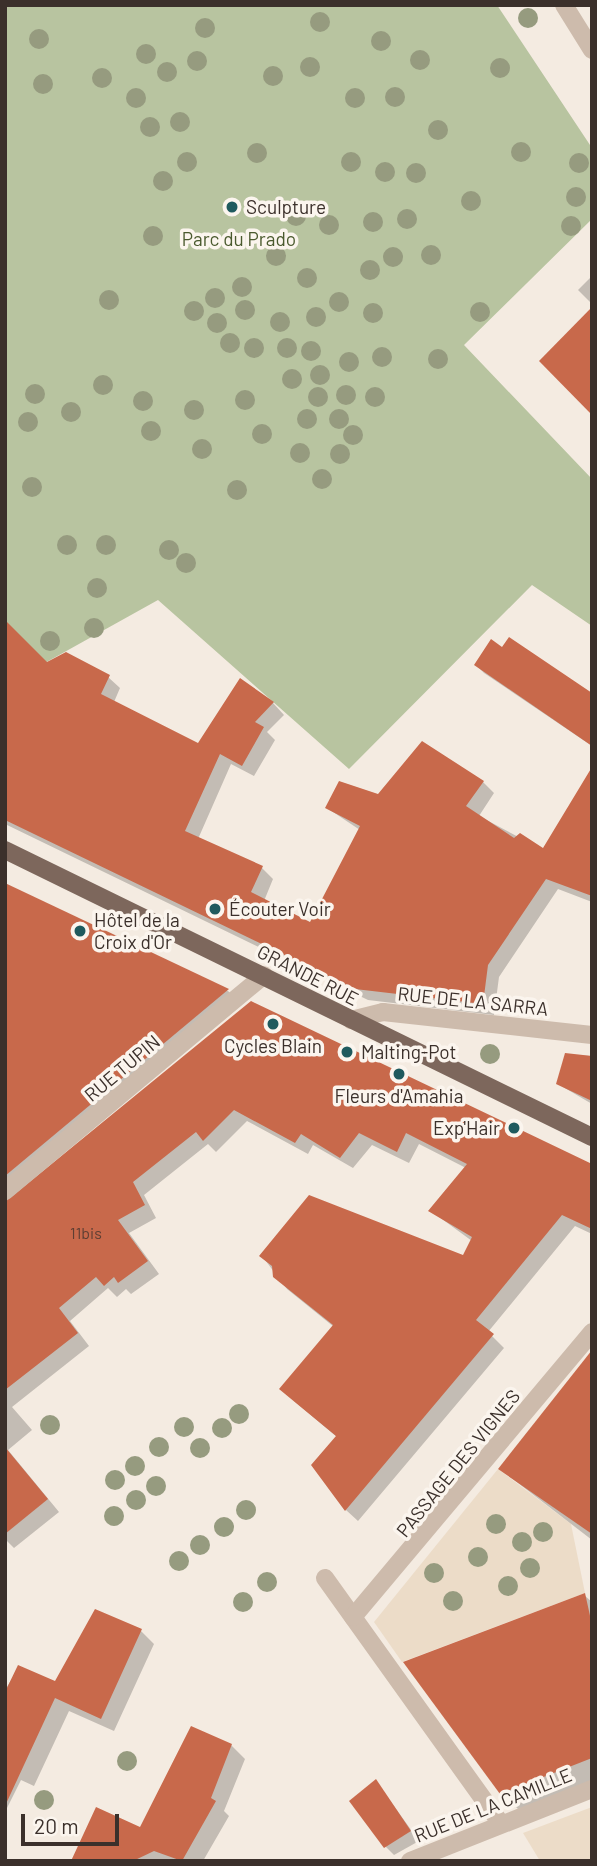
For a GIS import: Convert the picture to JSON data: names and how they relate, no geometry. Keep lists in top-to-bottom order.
{
  "streets": {
    "main road": ["GRANDE RUE"],
    "street": [
      "RUE DE LA SARRA",
      "RUE TUPIN",
      "PASSAGE DES VIGNES",
      "RUE DE LA CAMILLE"
    ]
  },
  "crossings": [
    ["GRANDE RUE", "RUE DE LA SARRA"],
    ["GRANDE RUE", "RUE TUPIN"]
  ],
  "parks": ["Parc du Prado"],
  "places": [
    "Sculpture",
    "Écouter Voir",
    "Hôtel de la Croix d'Or",
    "Cycles Blain",
    "Malting-Pot",
    "Fleurs d'Amahia",
    "Exp'Hair"
  ],
  "house_numbers": ["11bis"],
  "scale_bar": "20 m"
}
